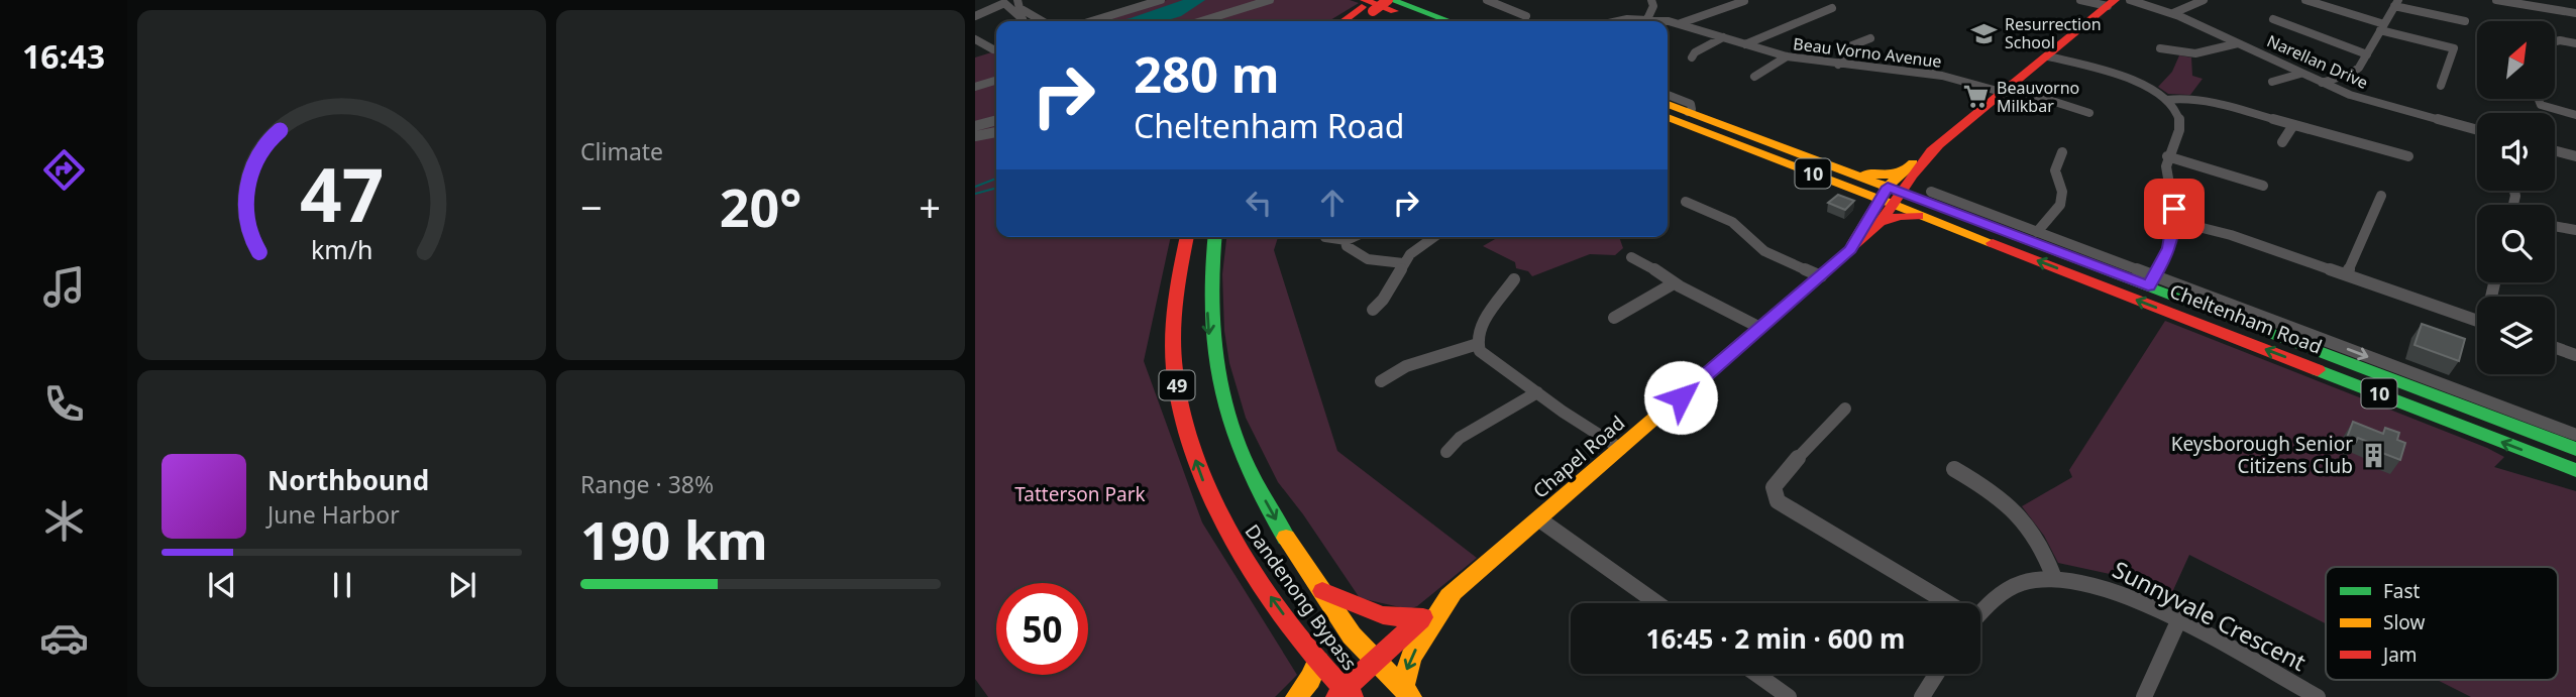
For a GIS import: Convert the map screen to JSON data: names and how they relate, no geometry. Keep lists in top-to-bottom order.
{
  "streets": {
    "main road": [
      "10",
      "Cheltenham Road",
      "49",
      "Chapel Road",
      "Dandenong Bypass"
    ],
    "street": ["Beau Vorno Avenue", "Narellan Drive", "Sunnyvale Crescent"]
  },
  "crossings": [
    ["Cheltenham Road", "Chapel Road"],
    ["Chapel Road", "Dandenong Bypass"]
  ],
  "parks": ["Tatterson Park"],
  "places": {
    "school or university": ["Resurrection School"],
    "supermarket": ["Beauvorno Milkbar"],
    "building": ["Keysborough Senior Citizens Club"]
  },
  "legend": ["Fast", "Slow", "Jam"],
  "north": "top right",
  "page": {
    "tabs": "16:43",
    "tile": [
      "Climate",
      ["Range · 38%", "190 km"]
    ],
    "turn": ["280 m", "Cheltenham Road"],
    "heat": ["−", "20°", "+"],
    "song": ["Northbound", "June Harbor"],
    "limit": "50",
    "trip": "16:45 · 2 min · 600 m",
    "gauge": ["47", "km/h"]
  }
}
